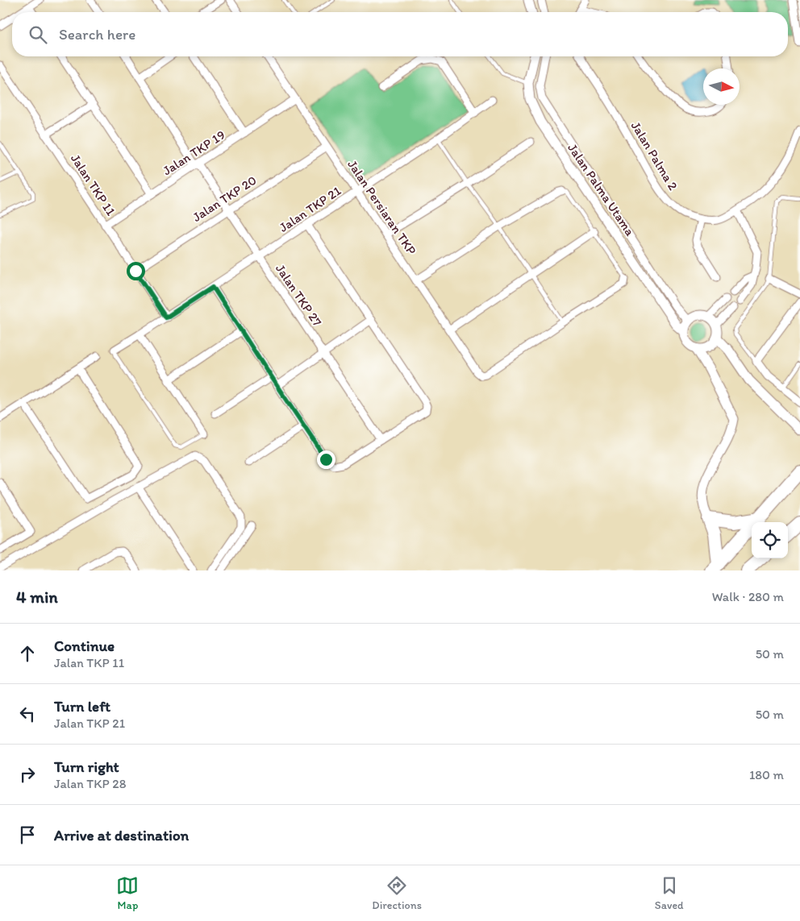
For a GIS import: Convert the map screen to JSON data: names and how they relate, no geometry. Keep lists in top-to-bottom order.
{
  "streets": {
    "street": [
      "Jalan TKP 19",
      "Jalan Palma 2",
      "Jalan TKP 11",
      "Jalan Palma Utama",
      "Jalan TKP 20",
      "Jalan Persiaran TKP",
      "Jalan TKP 21",
      "Jalan TKP 27"
    ]
  },
  "crossings": [
    ["Jalan TKP 19", "Jalan TKP 11"],
    ["Jalan TKP 19", "Jalan Persiaran TKP"],
    ["Jalan TKP 19", "Jalan TKP 27"],
    ["Jalan TKP 11", "Jalan TKP 20"],
    ["Jalan TKP 11", "Jalan TKP 21"],
    ["Jalan TKP 20", "Jalan Persiaran TKP"],
    ["Jalan TKP 20", "Jalan TKP 27"],
    ["Jalan Persiaran TKP", "Jalan TKP 21"],
    ["Jalan TKP 21", "Jalan TKP 27"]
  ],
  "north": "right",
  "page": {
    "search": "Search here",
    "heading": ["4 min", "Walk · 280 m"],
    "list": [
      ["Continue", "Jalan TKP 11", "50 m"],
      ["Turn left", "Jalan TKP 21", "50 m"],
      ["Turn right", "Jalan TKP 28", "180 m"],
      "Arrive at destination"
    ],
    "nav": ["Map", "Directions", "Saved"]
  }
}
